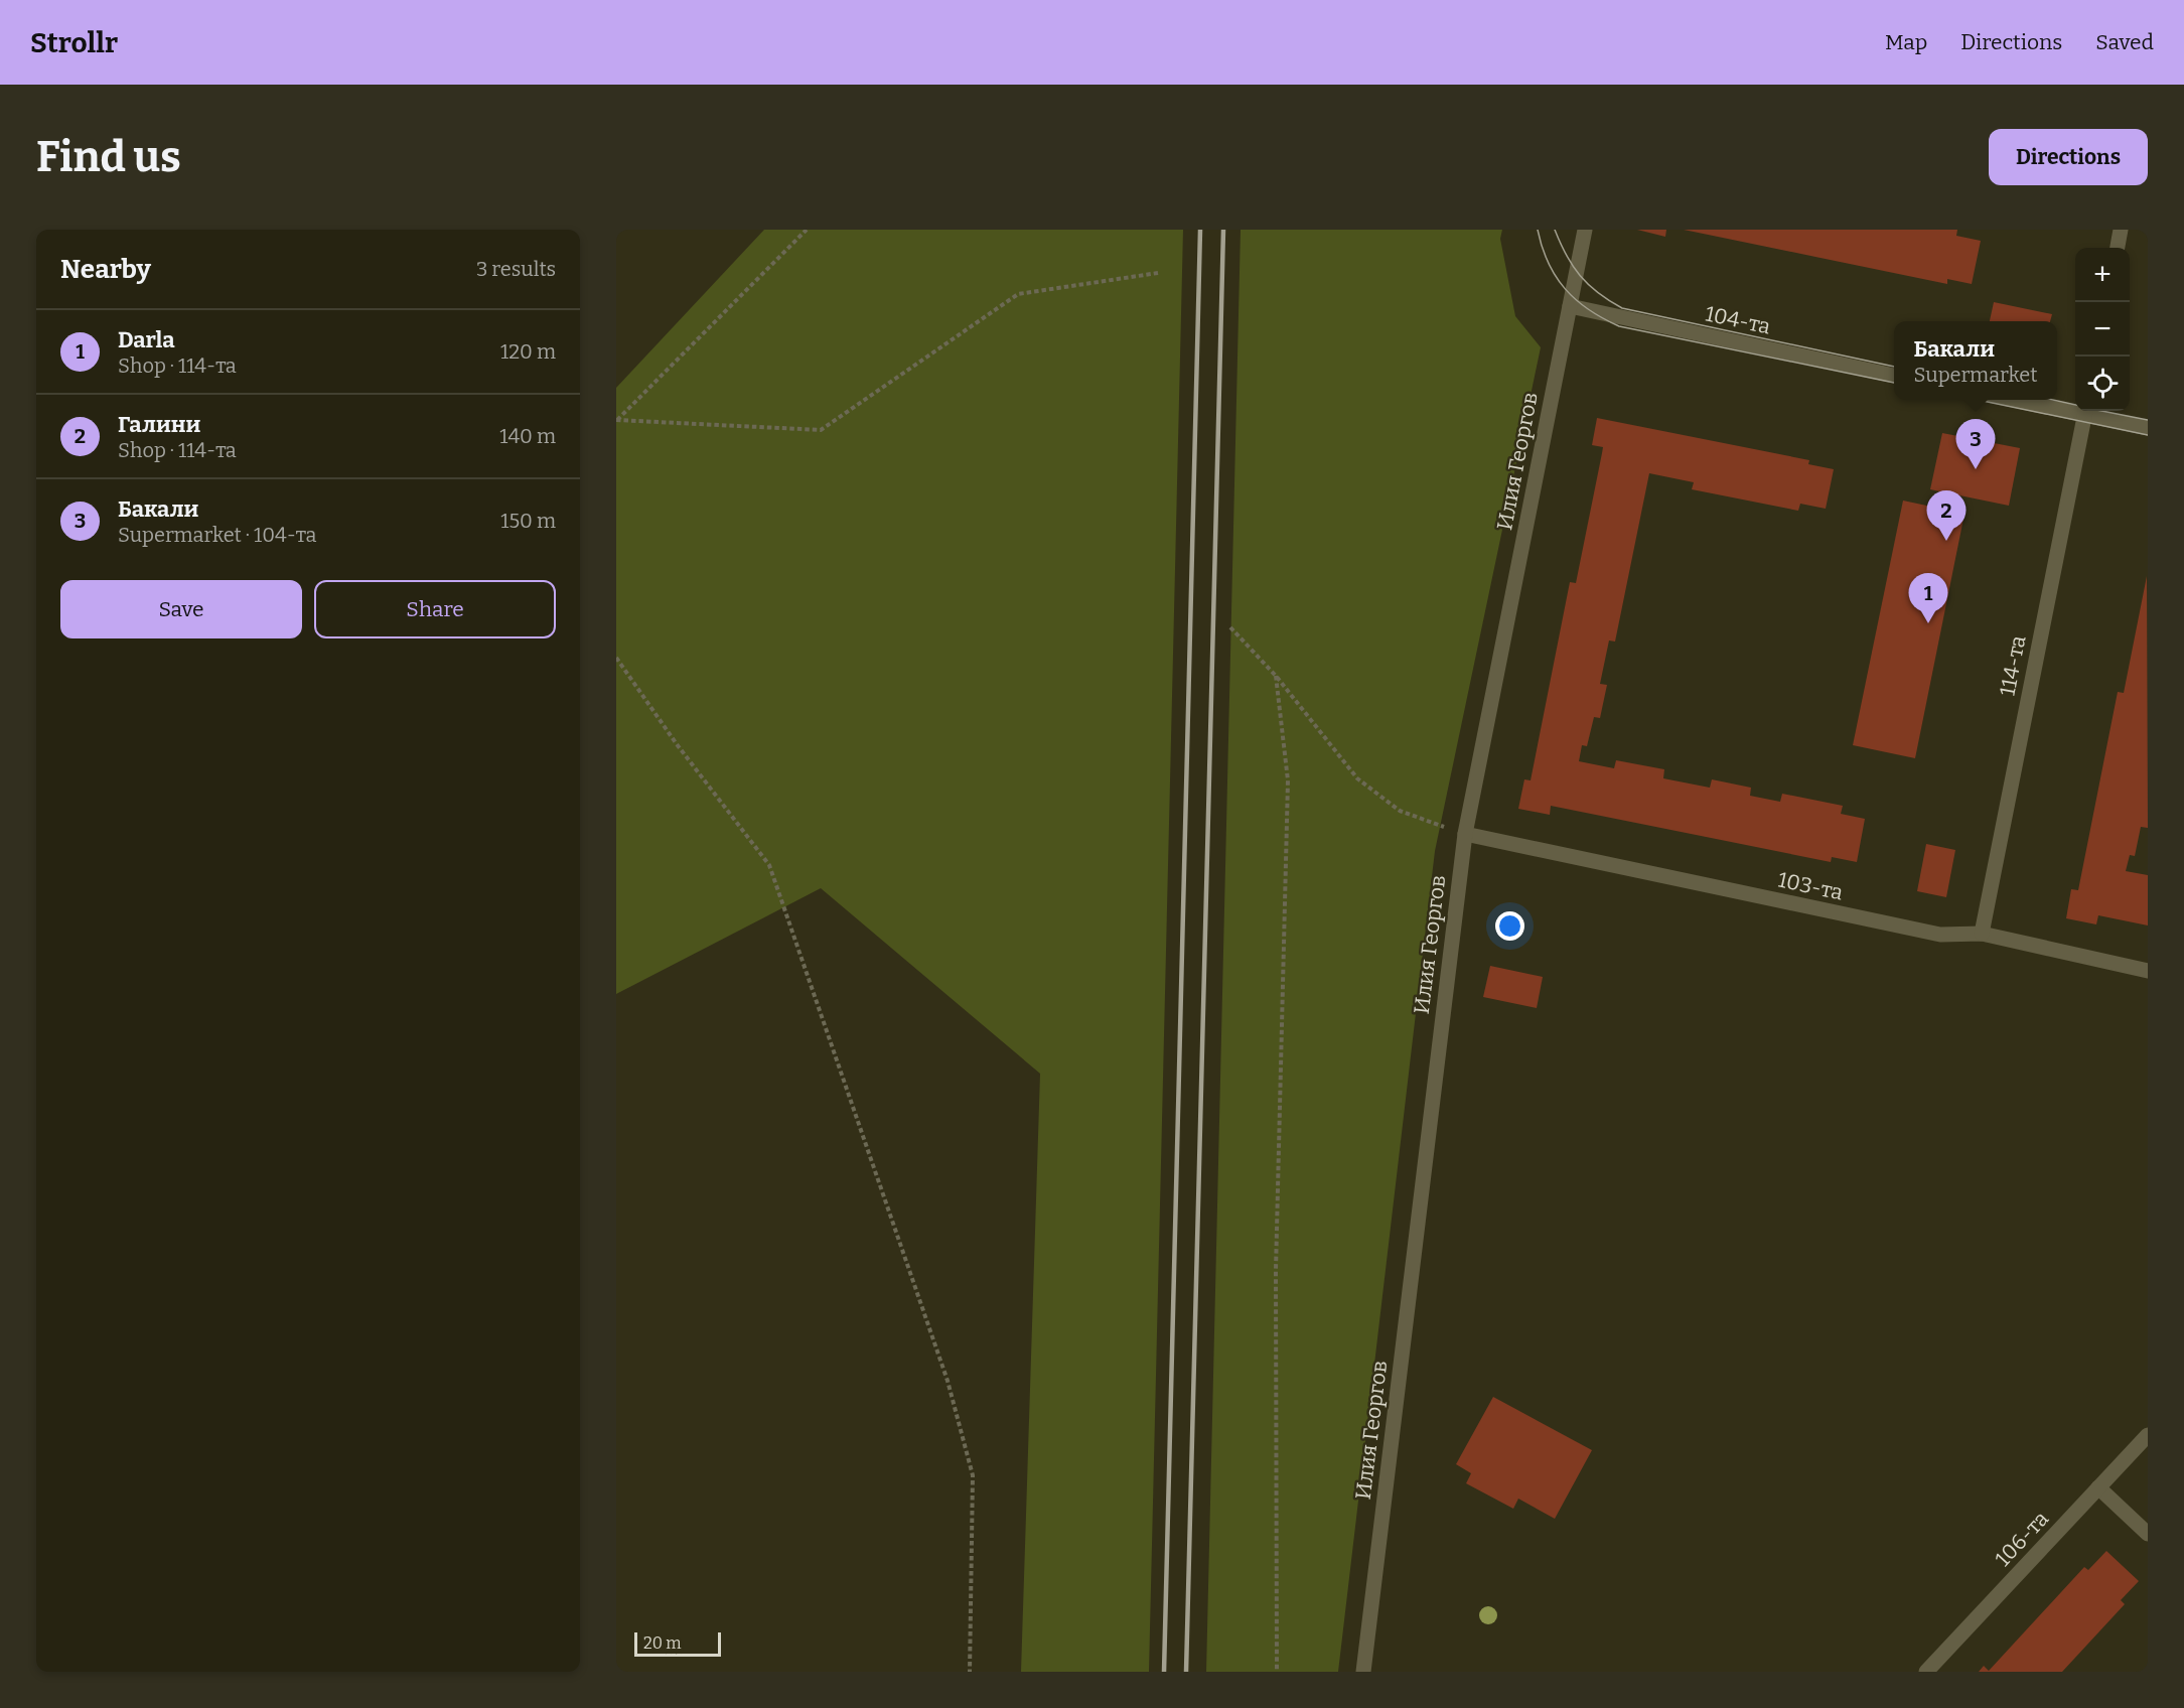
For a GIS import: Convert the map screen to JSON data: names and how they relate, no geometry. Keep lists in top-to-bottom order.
{
  "streets": {
    "street": [
      "104-та",
      "Илия Георгов",
      "114-та",
      "103-та",
      "106-та"
    ]
  },
  "crossings": [
    ["104-та", "Илия Георгов"],
    ["Илия Георгов", "103-та"],
    ["114-та", "103-та"]
  ],
  "scale_bar": "20 m",
  "page": {
    "header": "Strollr",
    "nav": ["Map", "Directions", "Saved"],
    "buttons": [
      "Directions",
      ["Save", "Share"]
    ],
    "title": "Find us",
    "heading": ["Nearby", "3 results"],
    "map_buttons": ["+", "−"],
    "list": [
      {
        "mark": "1",
        "name": "Darla",
        "note": "Shop · 114-та",
        "value": "120 m"
      },
      {
        "mark": "2",
        "name": "Галини",
        "note": "Shop · 114-та",
        "value": "140 m"
      },
      {
        "mark": "3",
        "name": "Бакали",
        "note": "Supermarket · 104-та",
        "value": "150 m"
      }
    ],
    "popup": ["Бакали", "Supermarket"],
    "pins": ["3", "2", "1"],
    "scale": "20 m"
  }
}
